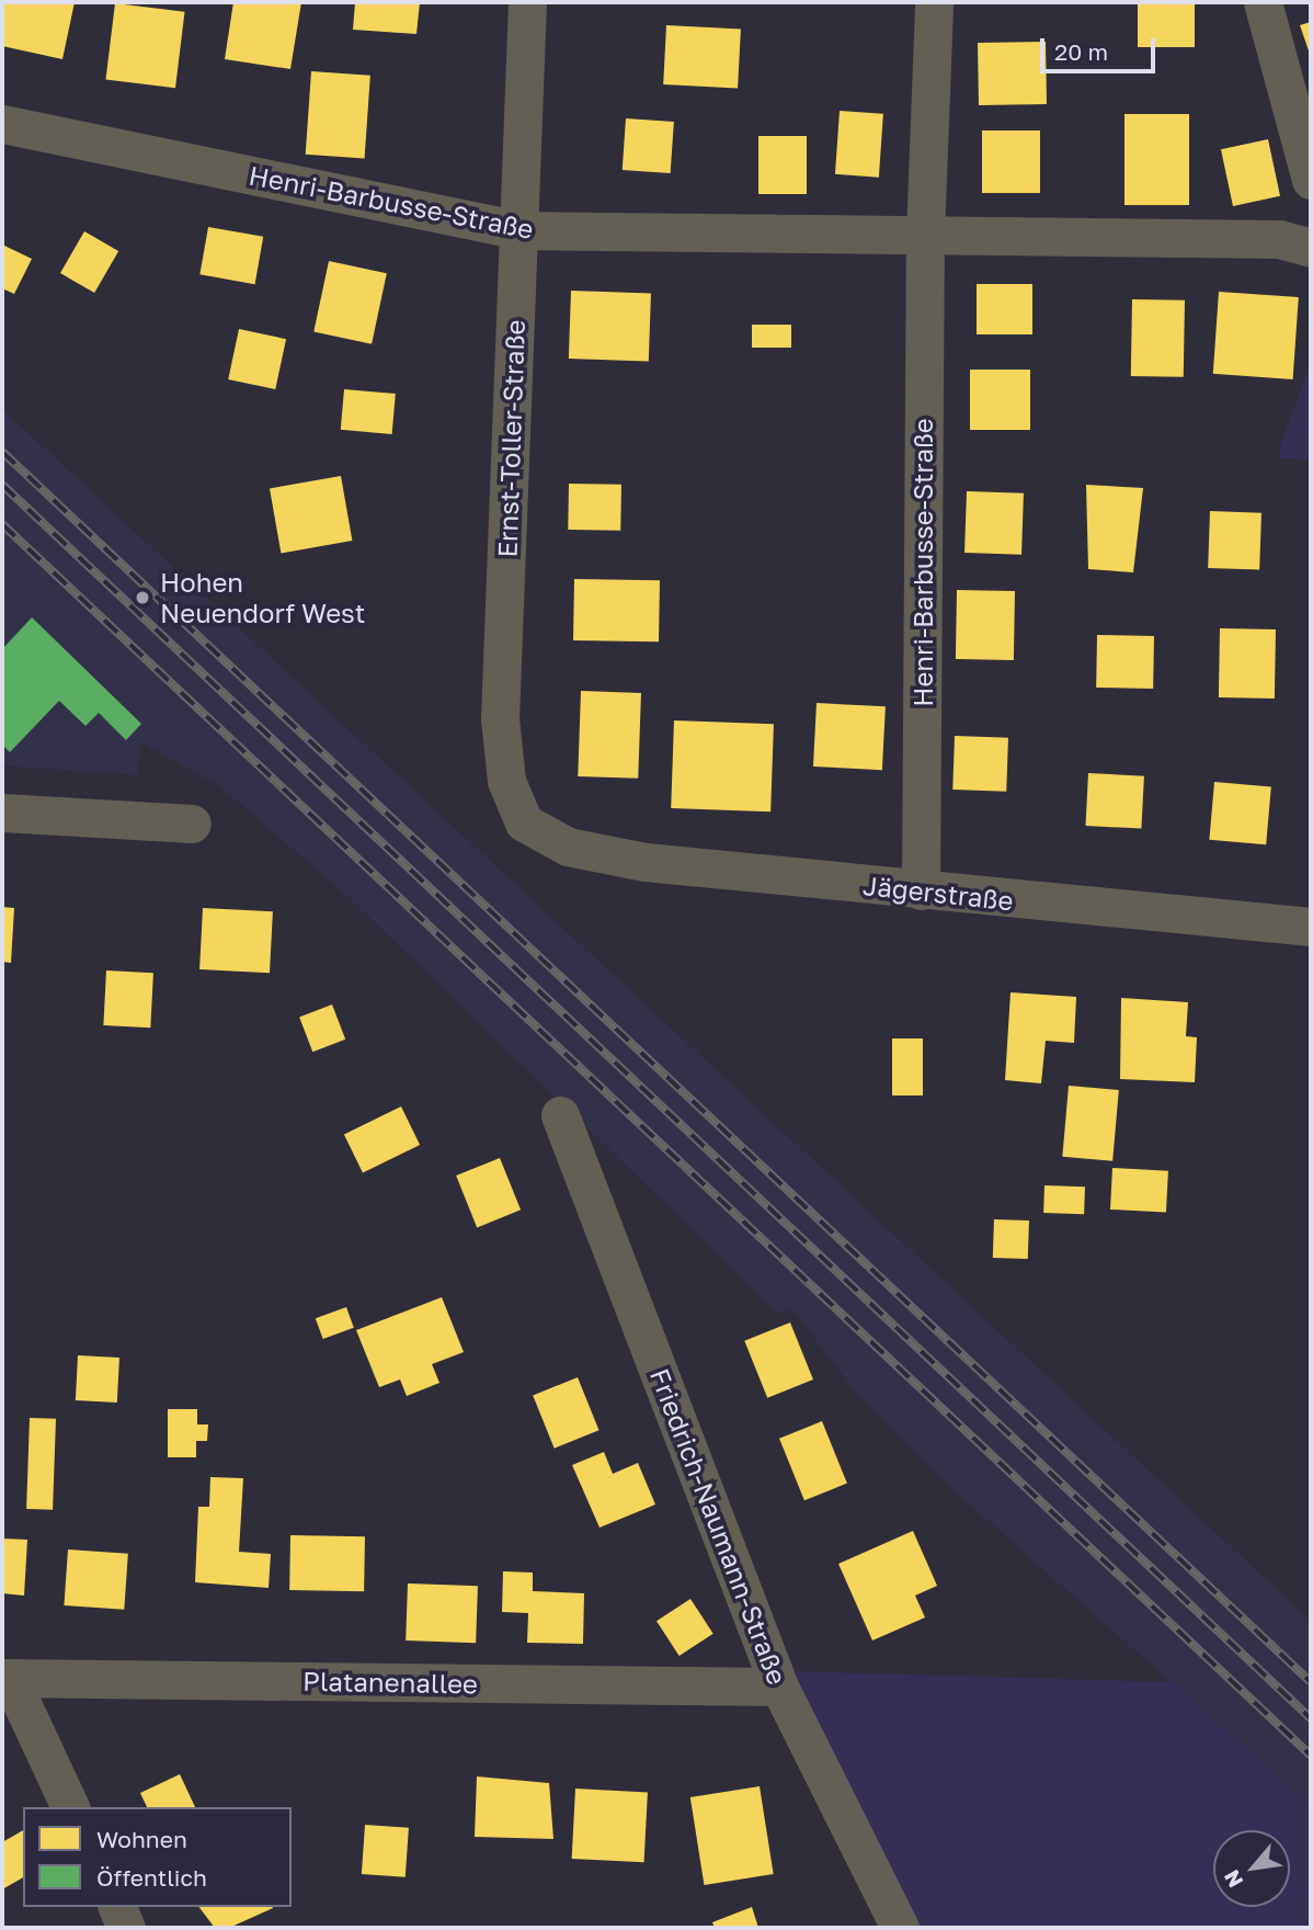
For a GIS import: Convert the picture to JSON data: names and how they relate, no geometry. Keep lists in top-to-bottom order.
{
  "streets": {
    "street": [
      "Henri-Barbusse-Straße",
      "Ernst-Toller-Straße",
      "Jägerstraße",
      "Friedrich-Naumann-Straße",
      "Platanenallee"
    ]
  },
  "crossings": [
    ["Henri-Barbusse-Straße", "Ernst-Toller-Straße"],
    ["Henri-Barbusse-Straße", "Jägerstraße"],
    ["Ernst-Toller-Straße", "Jägerstraße"],
    ["Friedrich-Naumann-Straße", "Platanenallee"]
  ],
  "places": ["Hohen Neuendorf West"],
  "legend": ["Wohnen", "Öffentlich"],
  "scale_bar": "20 m",
  "north": "bottom left"
}
